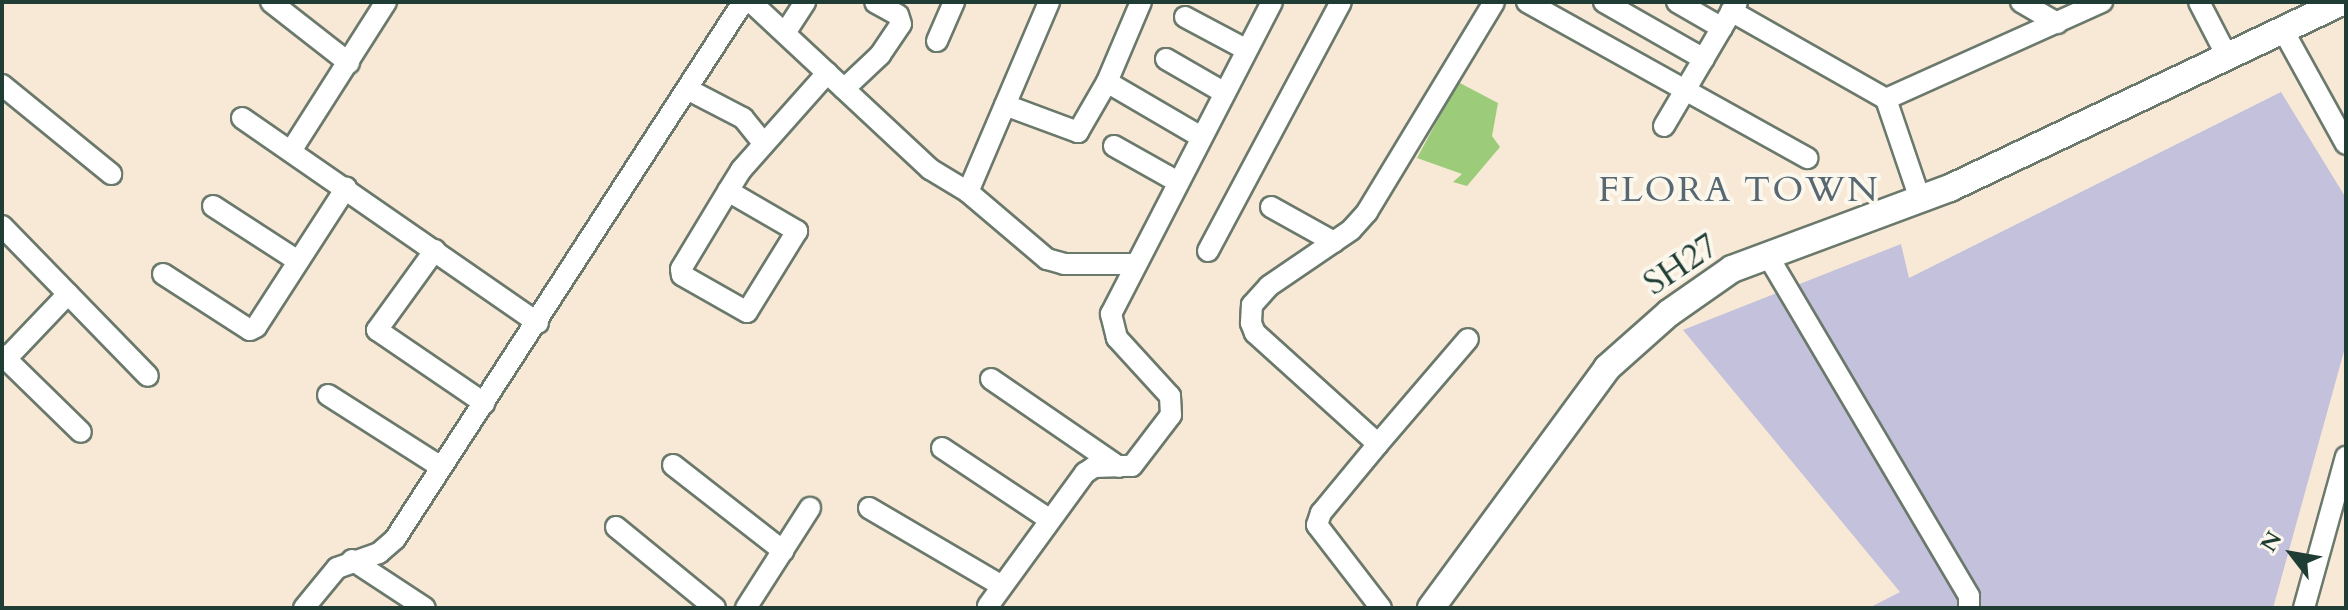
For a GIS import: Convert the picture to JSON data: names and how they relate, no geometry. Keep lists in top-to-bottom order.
{
  "streets": {
    "main road": ["SH27"]
  },
  "districts": ["FLORA TOWN"],
  "north": "top left"
}
